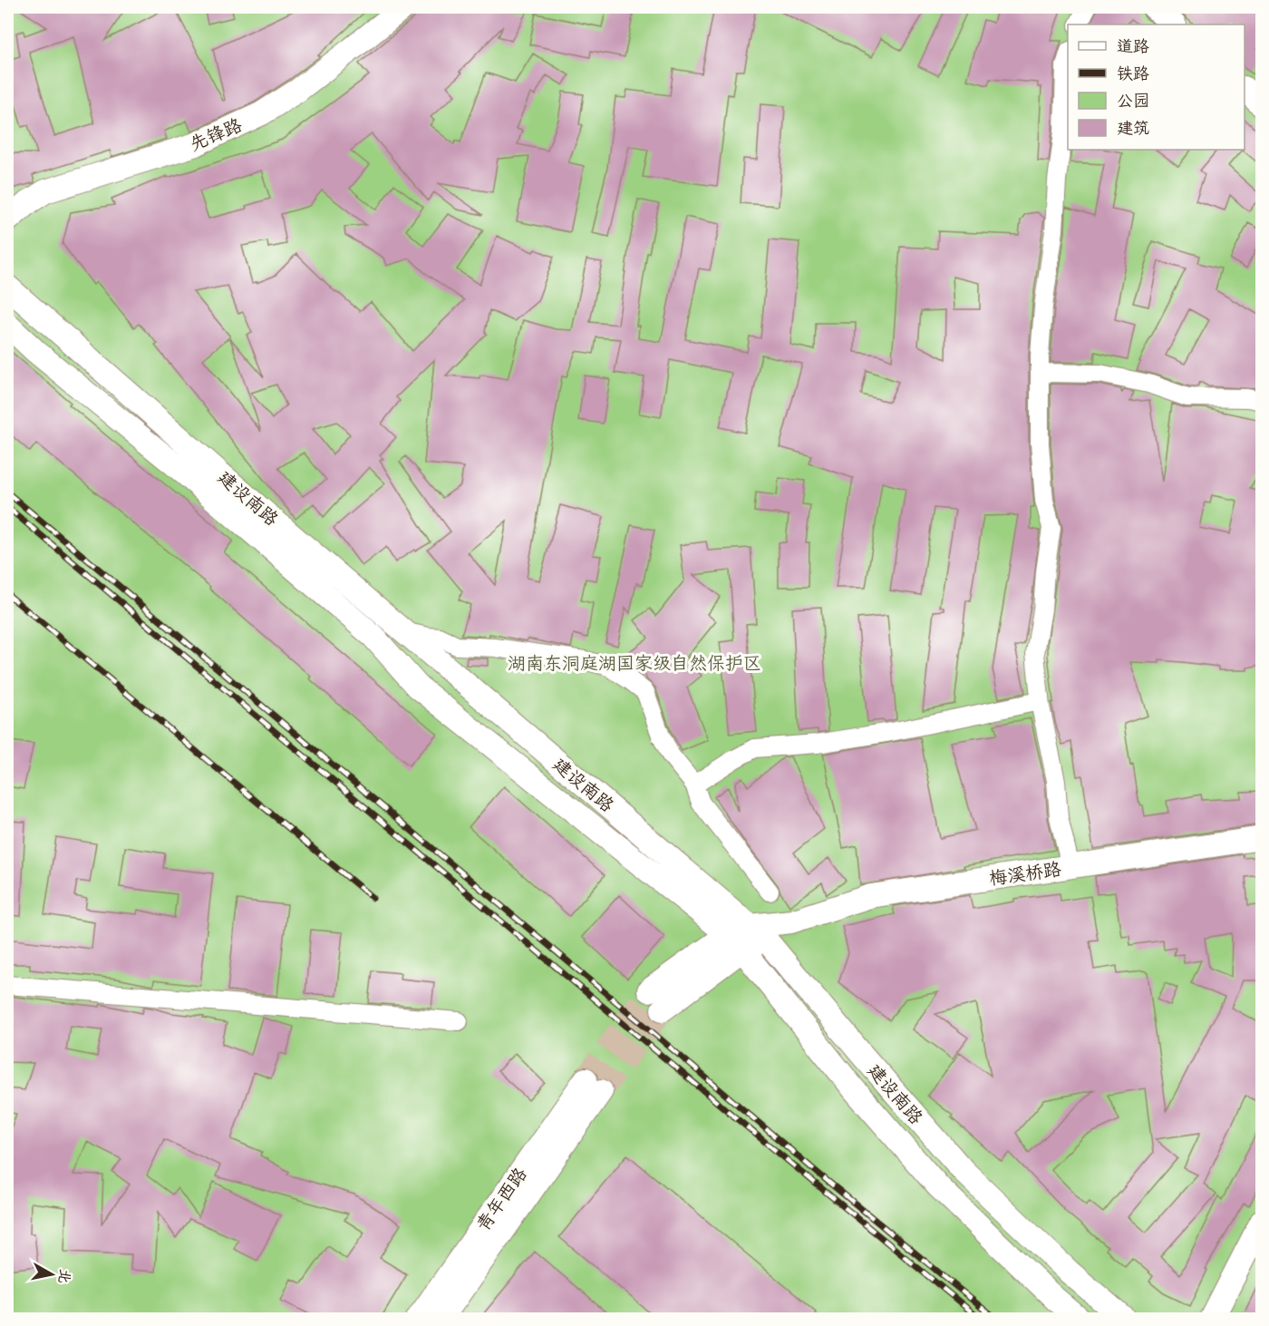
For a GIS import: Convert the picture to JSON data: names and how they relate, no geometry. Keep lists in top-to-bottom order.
{
  "streets": {
    "main road": [
      "先锋路",
      "建设南路",
      "梅溪桥路",
      "青年西路"
    ]
  },
  "crossings": [
    ["建设南路", "梅溪桥路"]
  ],
  "parks": ["湖南东洞庭湖国家级自然保护区"],
  "legend": [
    "道路",
    "铁路",
    "公园",
    "建筑"
  ],
  "north": "right"
}
